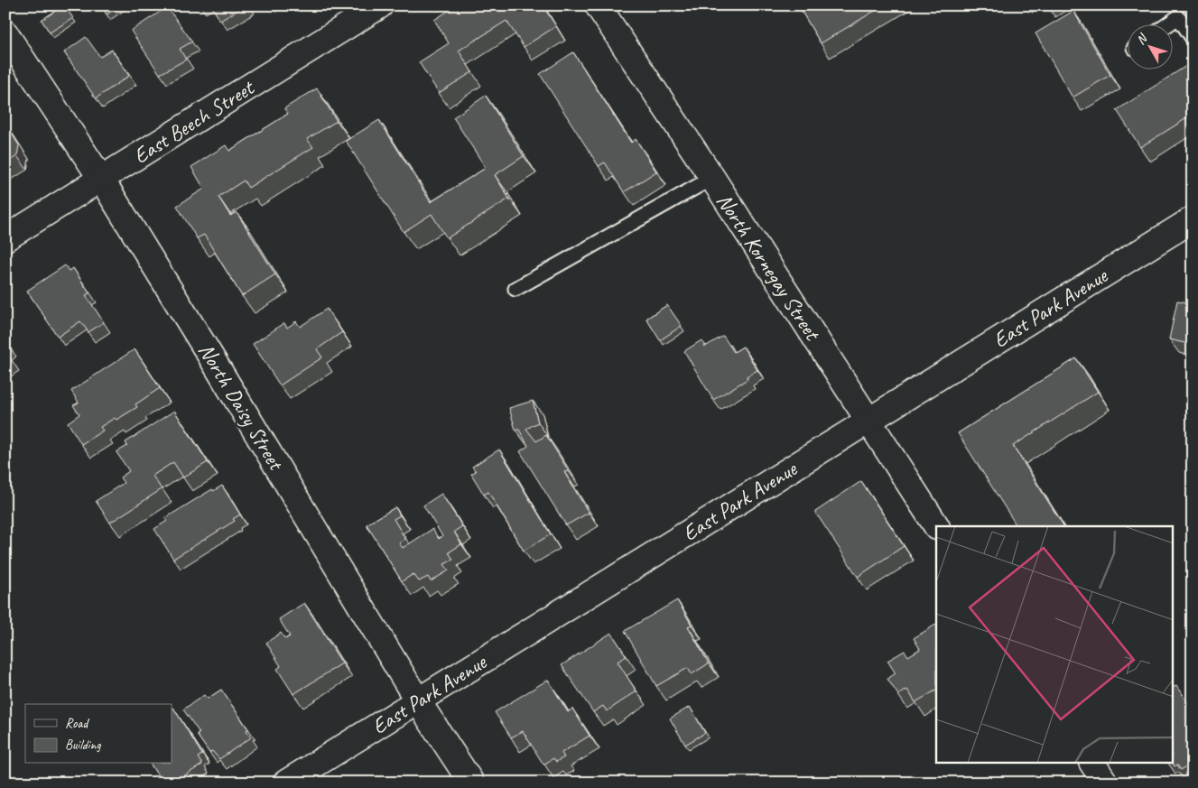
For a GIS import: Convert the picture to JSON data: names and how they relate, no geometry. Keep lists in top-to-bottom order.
{
  "streets": {
    "street": [
      "East Beech Street",
      "North Kornegay Street",
      "East Park Avenue",
      "North Daisy Street"
    ]
  },
  "crossings": [
    ["East Beech Street", "North Daisy Street"],
    ["North Kornegay Street", "East Park Avenue"],
    ["East Park Avenue", "North Daisy Street"]
  ],
  "legend": ["Road", "Building"],
  "north": "top left"
}
